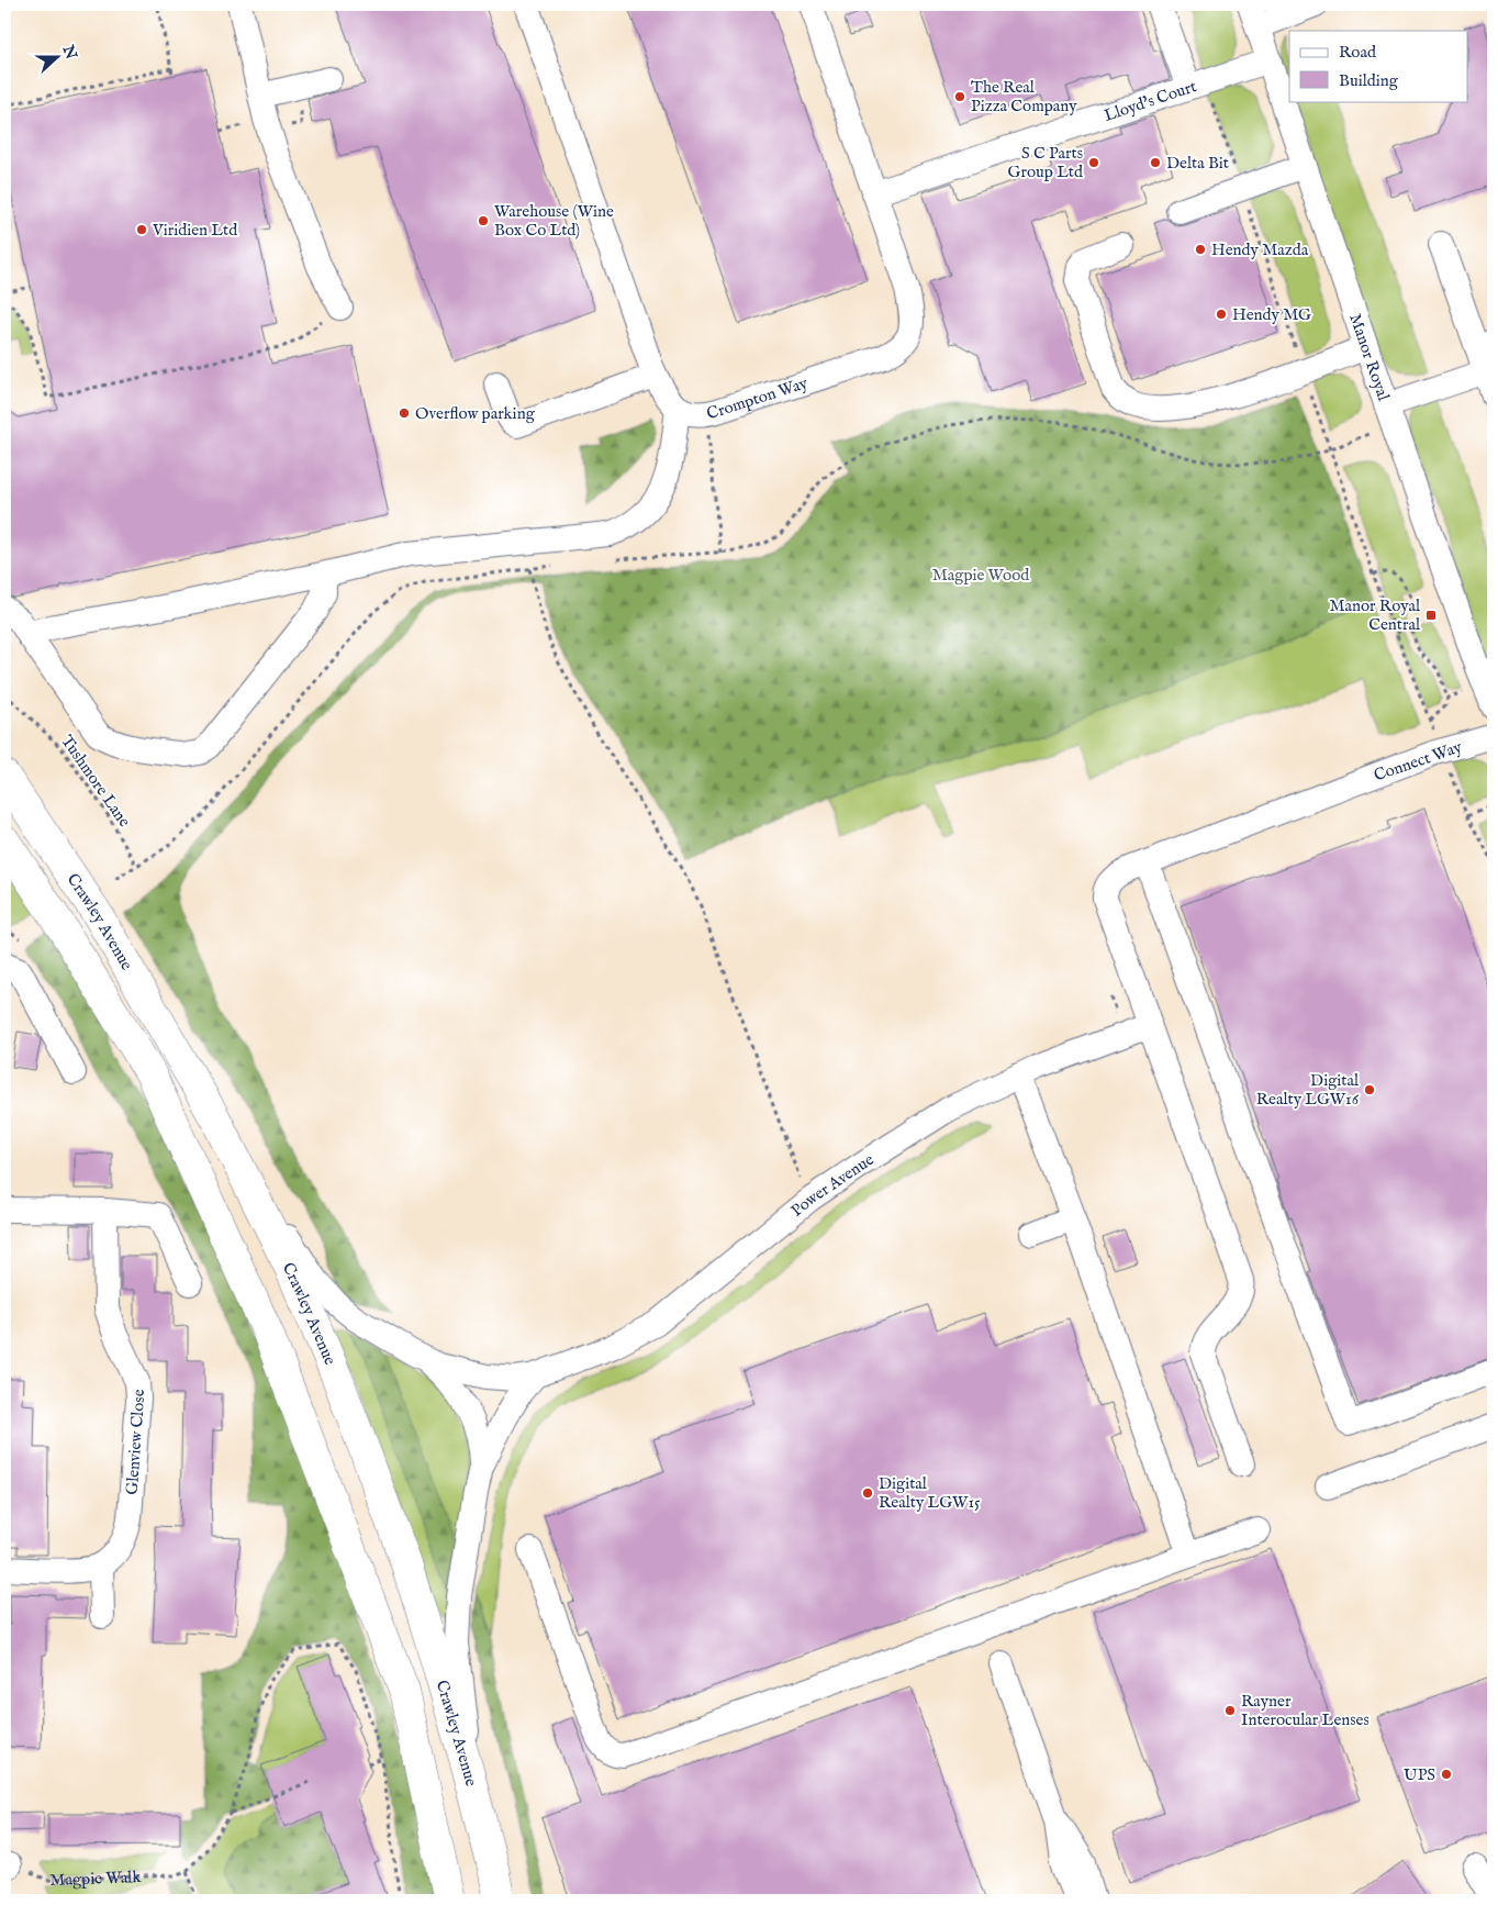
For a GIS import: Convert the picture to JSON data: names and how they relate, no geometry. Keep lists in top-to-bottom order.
{
  "streets": {
    "main road": ["Crawley Avenue"],
    "street": [
      "Lloyd's Court",
      "Manor Royal",
      "Crompton Way",
      "Connect Way",
      "Power Avenue",
      "Glenview Close"
    ],
    "path": ["Tushmore Lane", "Magpie Walk"]
  },
  "crossings": [
    ["Lloyd's Court", "Manor Royal"],
    ["Lloyd's Court", "Crompton Way"],
    ["Connect Way", "Power Avenue"]
  ],
  "parks": ["Magpie Wood"],
  "places": {
    "other": [
      "The Real Pizza Company",
      "S C Parts Group Ltd",
      "Delta Bit",
      "Warehouse (Wine Box Co Ltd)",
      "Viridien Ltd",
      "Hendy Mazda",
      "Hendy MG",
      "Overflow parking",
      "Digital Realty LGW16",
      "Digital Realty LGW15",
      "Rayner Interocular Lenses",
      "UPS"
    ],
    "transit": ["Manor Royal Central"]
  },
  "legend": ["Road", "Building"],
  "north": "right"
}
